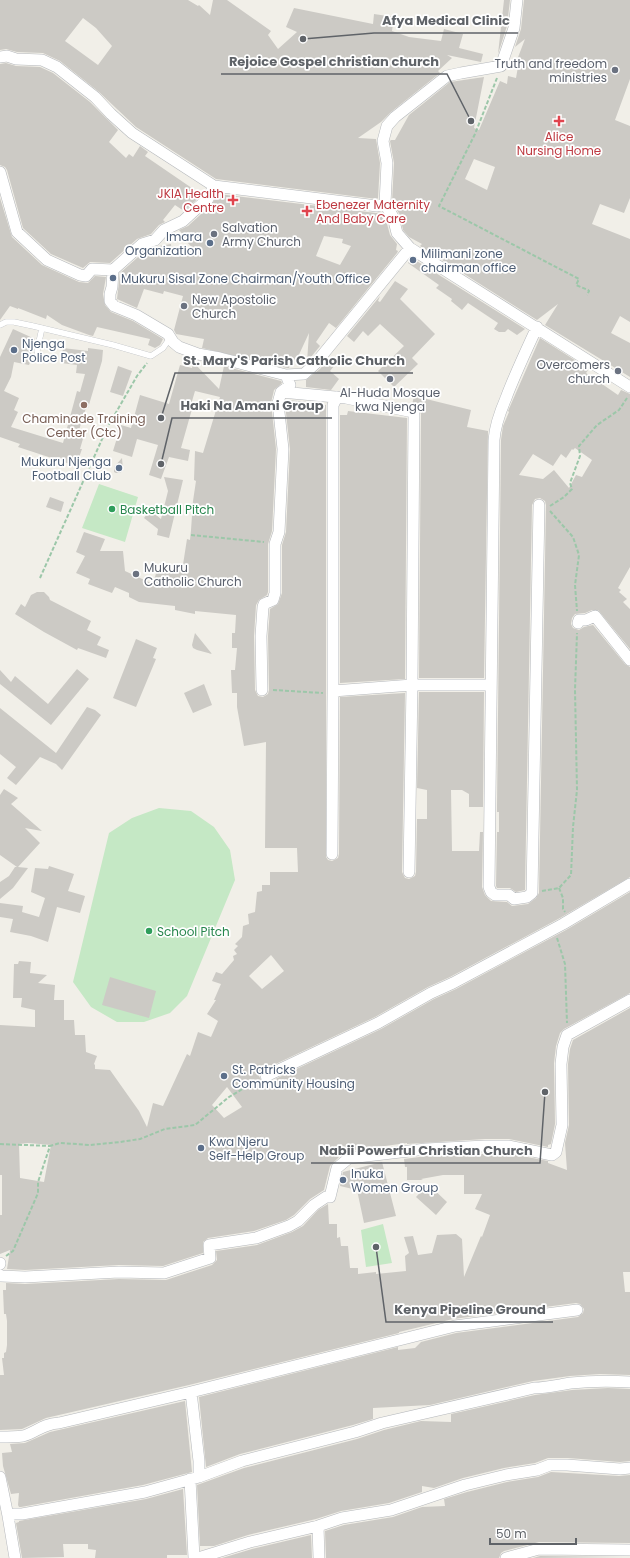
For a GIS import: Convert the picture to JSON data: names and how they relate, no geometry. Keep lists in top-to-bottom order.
{
  "places": {
    "other": [
      "Afya Medical Clinic",
      "Truth and freedom ministries",
      "Rejoice Gospel christian church",
      "Salvation Army Church",
      "Imara Organization",
      "Milimani zone chairman office",
      "Mukuru Sisal Zone Chairman/Youth Office",
      "New Apostolic Church",
      "Njenga Police Post",
      "Overcomers church",
      "Al-Huda Mosque kwa Njenga",
      "Chaminade Training Center (Ctc)",
      "St. Mary'S Parish Catholic Church",
      "Haki Na Amani Group",
      "Mukuru Njenga Football Club",
      "Basketball Pitch",
      "Mukuru Catholic Church",
      "School Pitch",
      "St. Patricks Community Housing",
      "Nabii Powerful Christian Church",
      "Kwa Njeru Self-Help Group",
      "Inuka Women Group",
      "Kenya Pipeline Ground"
    ],
    "health": ["Alice Nursing Home", "JKIA Health Centre", "Ebenezer Maternity And Baby Care"]
  },
  "scale_bar": "50 m"
}
